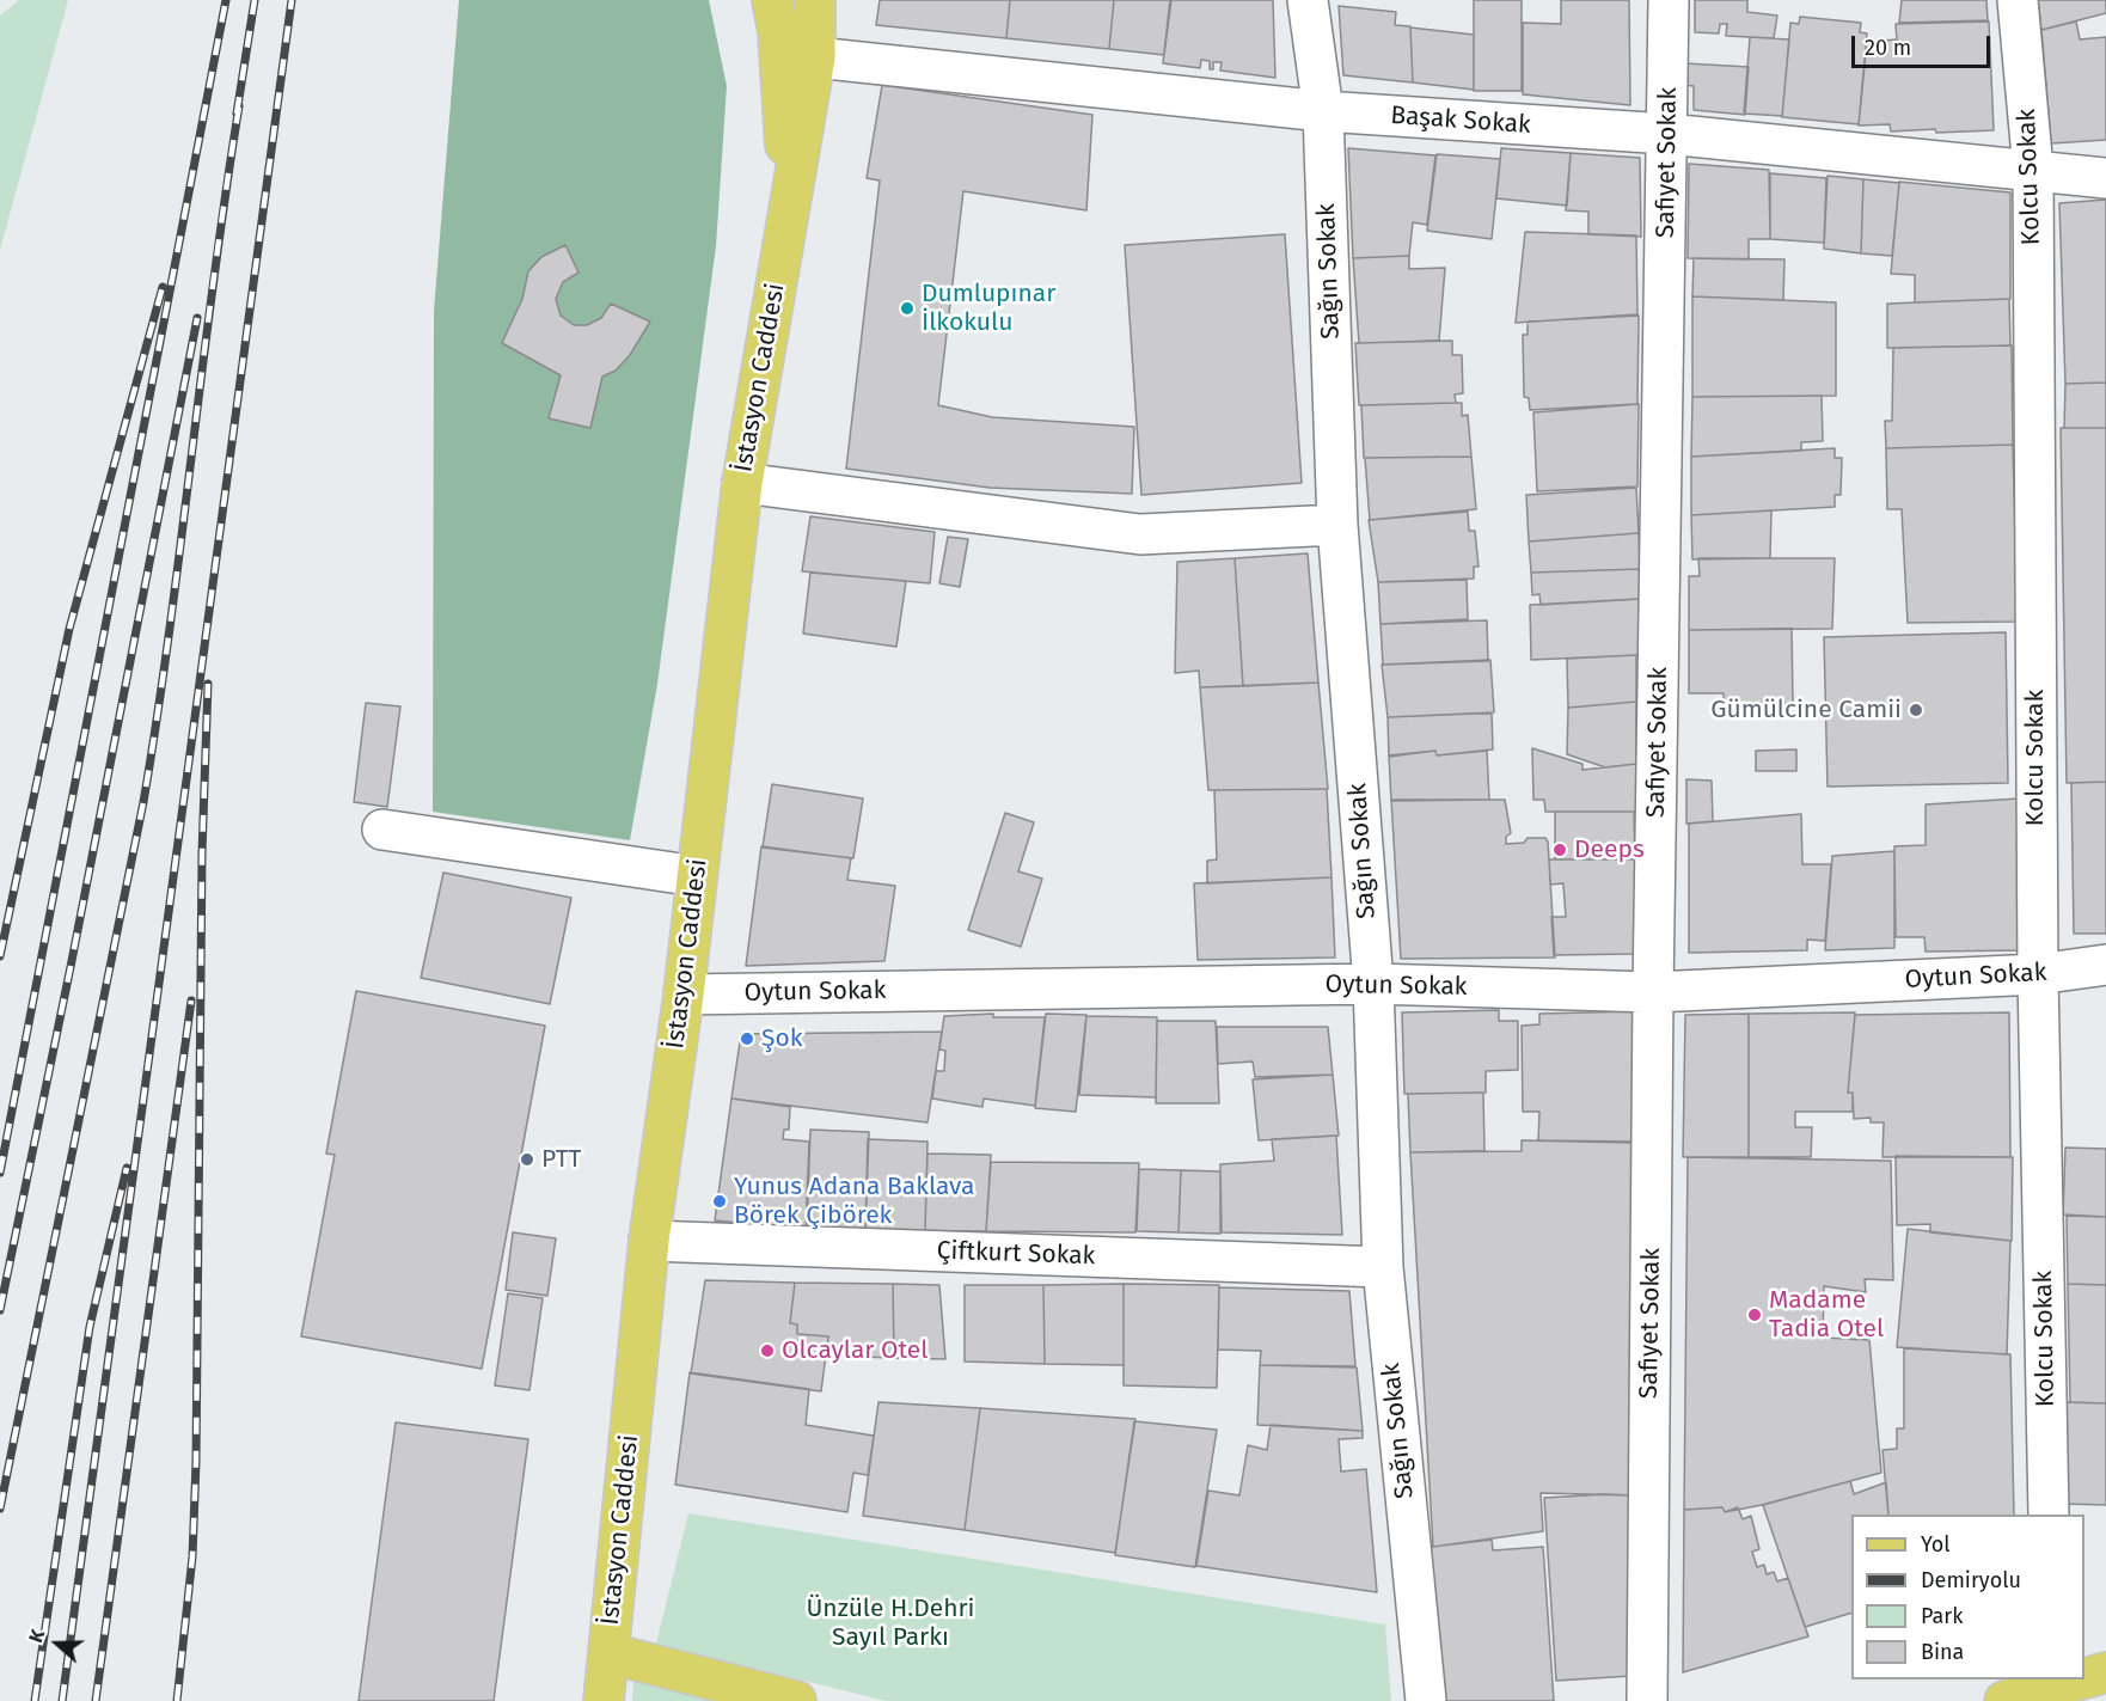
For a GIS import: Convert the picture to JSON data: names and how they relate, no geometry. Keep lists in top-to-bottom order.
{
  "streets": {
    "main road": ["İstasyon Caddesi"],
    "street": [
      "Başak Sokak",
      "Safiyet Sokak",
      "Kolcu Sokak",
      "Sağın Sokak",
      "Oytun Sokak",
      "Çiftkurt Sokak"
    ]
  },
  "crossings": [
    ["Başak Sokak", "Safiyet Sokak"],
    ["Başak Sokak", "Kolcu Sokak"],
    ["Başak Sokak", "Sağın Sokak"],
    ["Safiyet Sokak", "Oytun Sokak"],
    ["Kolcu Sokak", "Oytun Sokak"],
    ["Sağın Sokak", "Oytun Sokak"],
    ["Sağın Sokak", "Çiftkurt Sokak"],
    ["İstasyon Caddesi", "Oytun Sokak"],
    ["İstasyon Caddesi", "Çiftkurt Sokak"]
  ],
  "parks": ["Ünzüle H.Dehri Sayıl Parkı"],
  "places": [
    "Dumlupınar İlkokulu",
    "Gümülcine Camii",
    "Deeps",
    "Şok",
    "PTT",
    "Yunus Adana Baklava Börek Çibörek",
    "Madame Tadia Otel",
    "Olcaylar Otel"
  ],
  "legend": [
    "Yol",
    "Demiryolu",
    "Park",
    "Bina"
  ],
  "scale_bar": "20 m",
  "north": "left"
}
